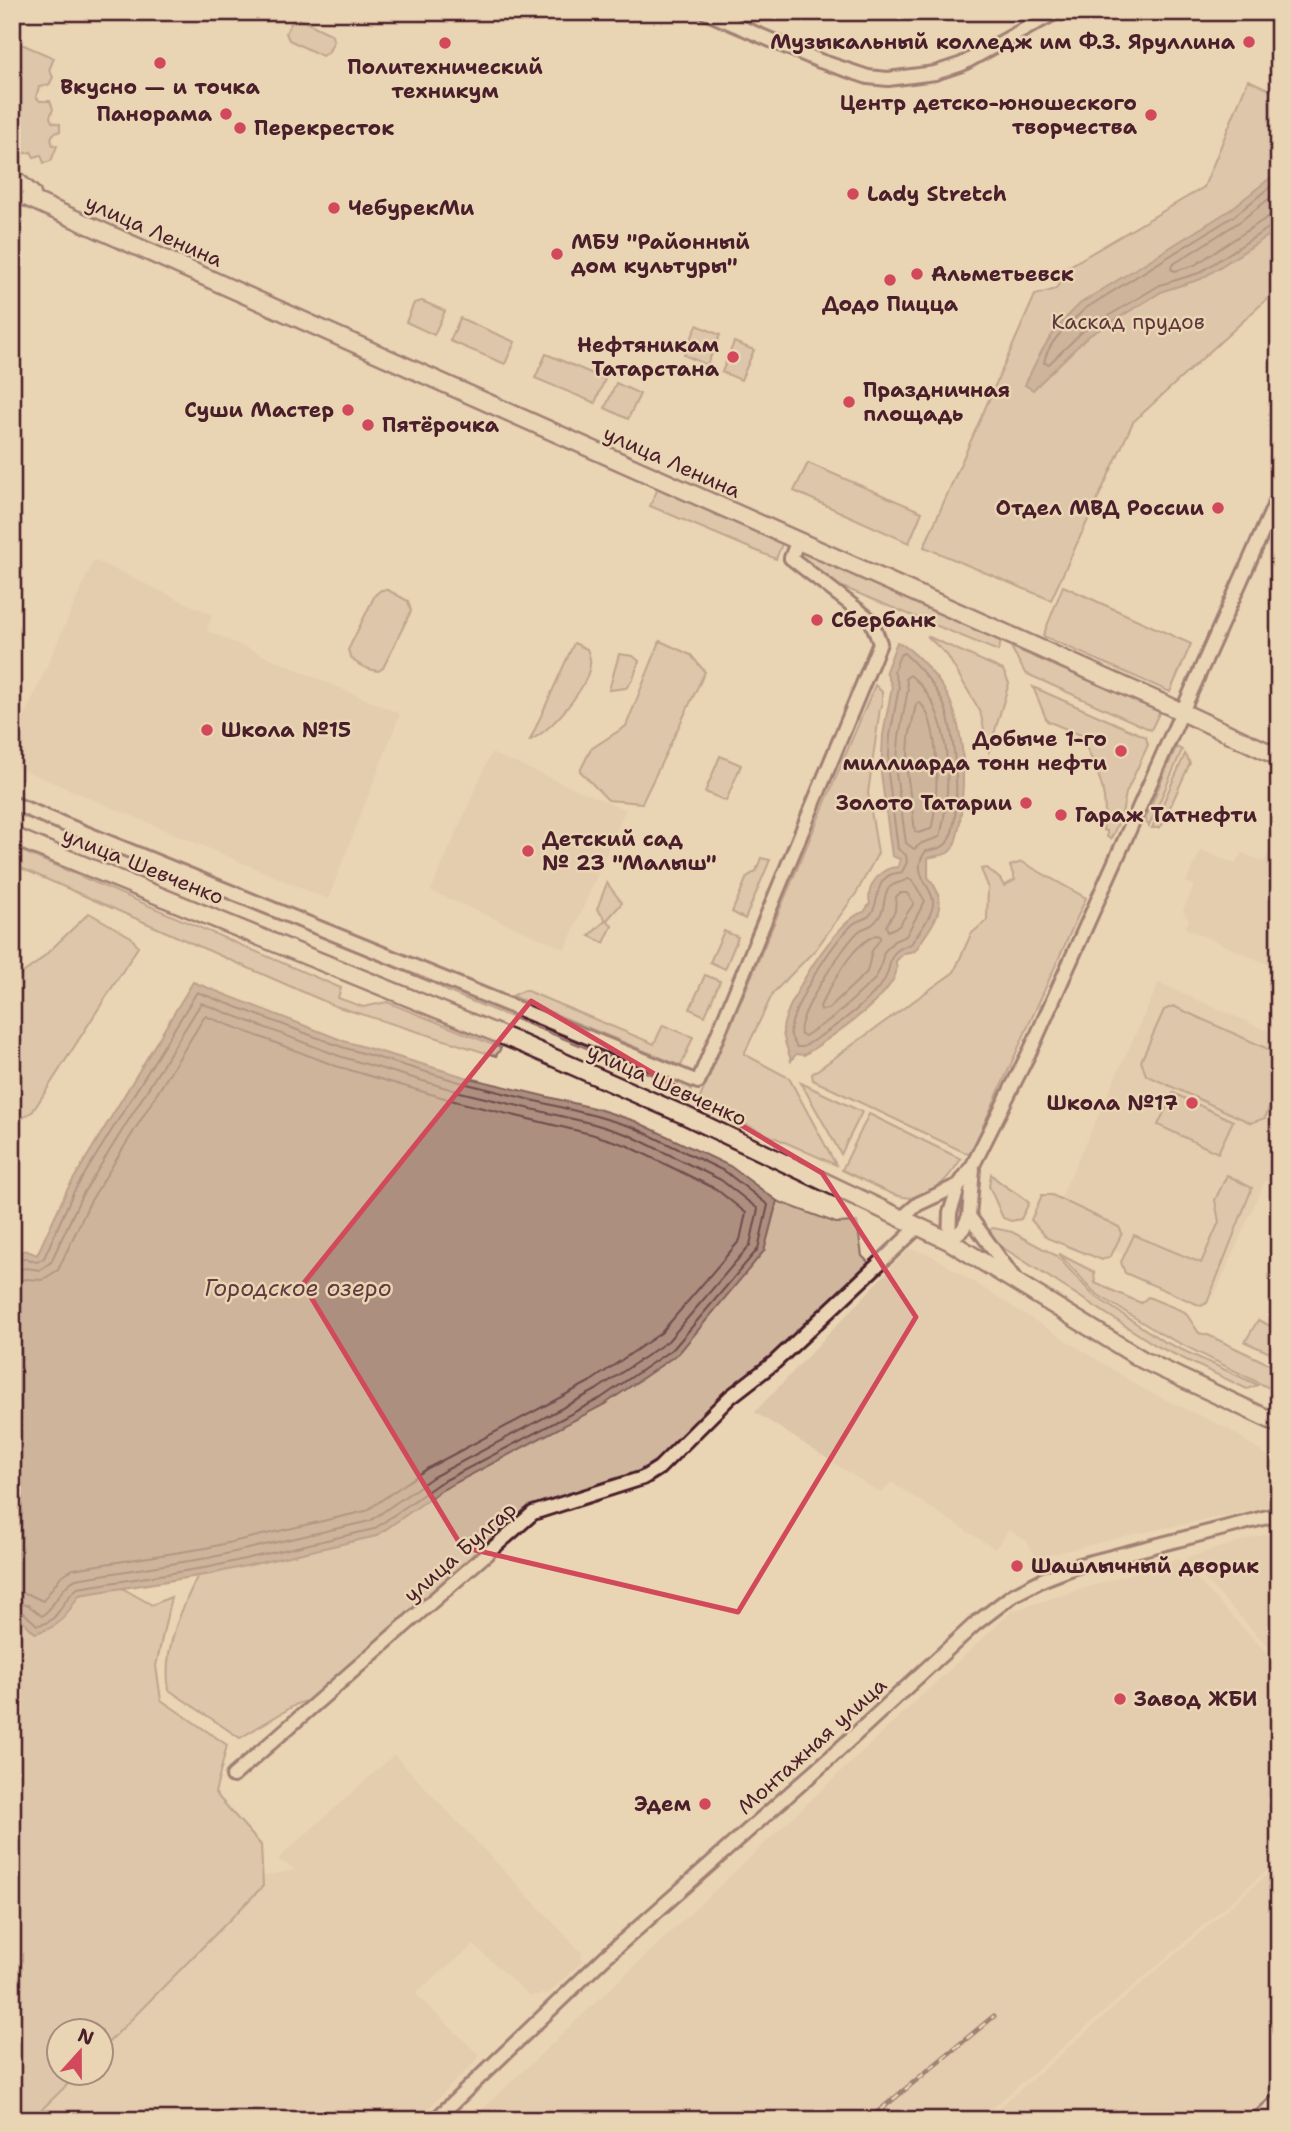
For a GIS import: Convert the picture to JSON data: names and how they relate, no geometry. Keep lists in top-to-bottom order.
{
  "streets": {
    "main road": ["улица Ленина", "улица Шевченко"],
    "street": ["улица Булгар", "Монтажная улица"]
  },
  "crossings": [
    ["улица Шевченко", "улица Булгар"]
  ],
  "water": ["Городское озеро"],
  "parks": ["Каскад прудов"],
  "places": [
    "Музыкальный колледж им Ф.З. Яруллина",
    "Политехнический техникум",
    "Вкусно — и точка",
    "Панорама",
    "Центр детско-юношеского творчества",
    "Перекресток",
    "Lady Stretch",
    "ЧебурекМи",
    "МБУ \"Районный дом культуры\"",
    "Альметьевск",
    "Додо Пицца",
    "Нефтяникам Татарстана",
    "Праздничная площадь",
    "Суши Мастер",
    "Пятёрочка",
    "Отдел МВД России",
    "Сбербанк",
    "Школа №15",
    "Добыче 1-го миллиарда тонн нефти",
    "Золото Татарии",
    "Гараж Татнефти",
    "Детский сад № 23 \"Малыш\"",
    "Школа №17",
    "Шашлычный дворик",
    "Завод ЖБИ",
    "Эдем"
  ],
  "north": "top"
}
